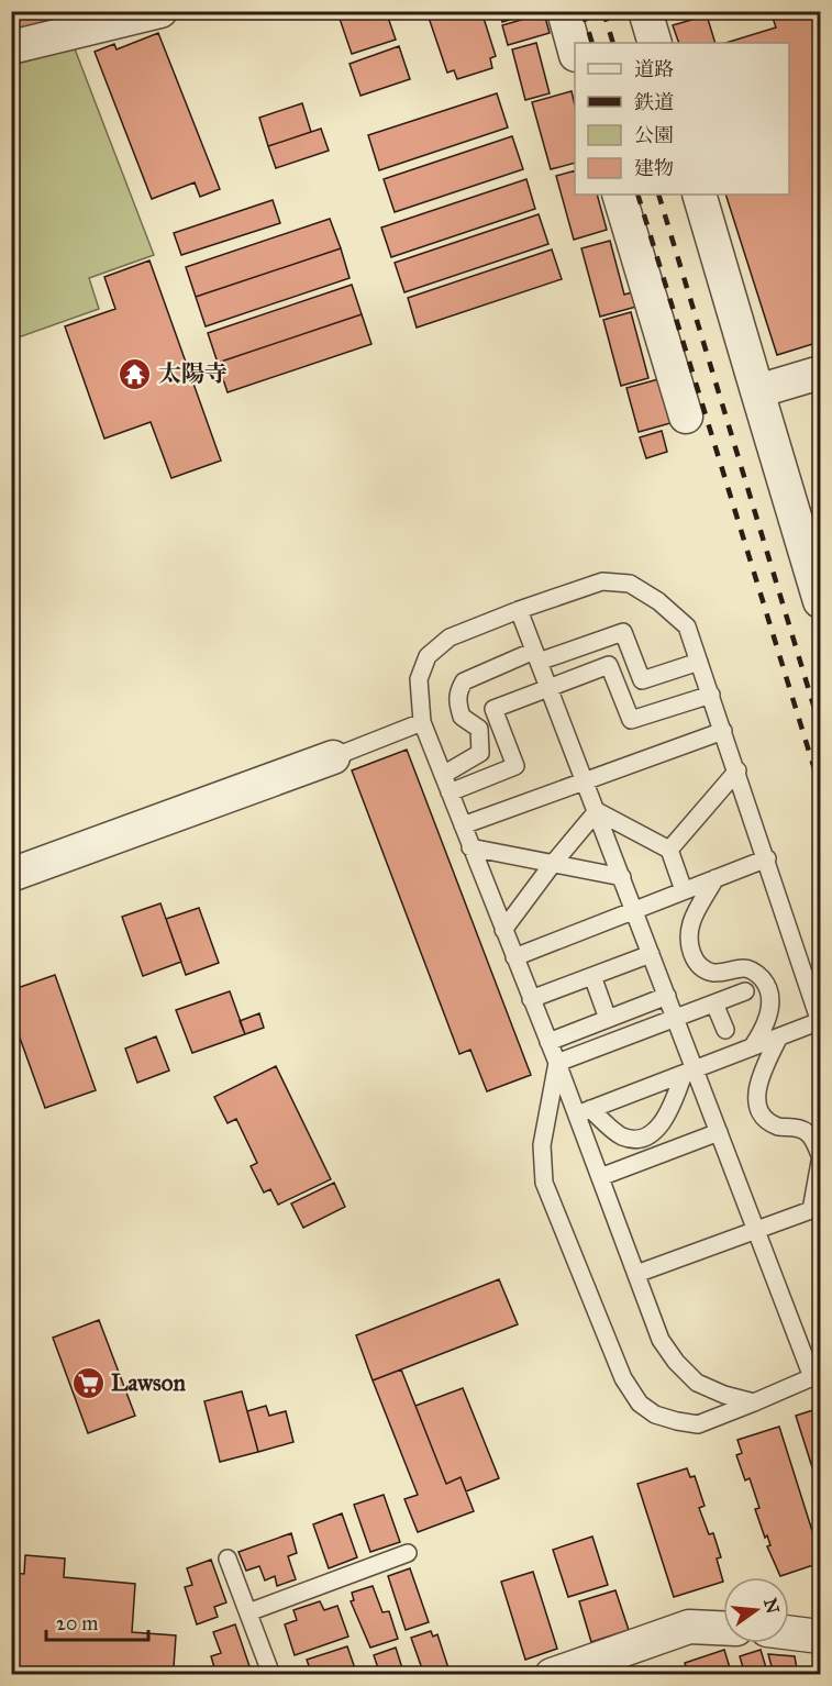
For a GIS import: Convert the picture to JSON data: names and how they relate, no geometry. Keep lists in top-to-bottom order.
{
  "places": {
    "temple": ["太陽寺"],
    "supermarket": ["Lawson"]
  },
  "legend": [
    "道路",
    "鉄道",
    "公園",
    "建物"
  ],
  "scale_bar": "20 m",
  "north": "right"
}
